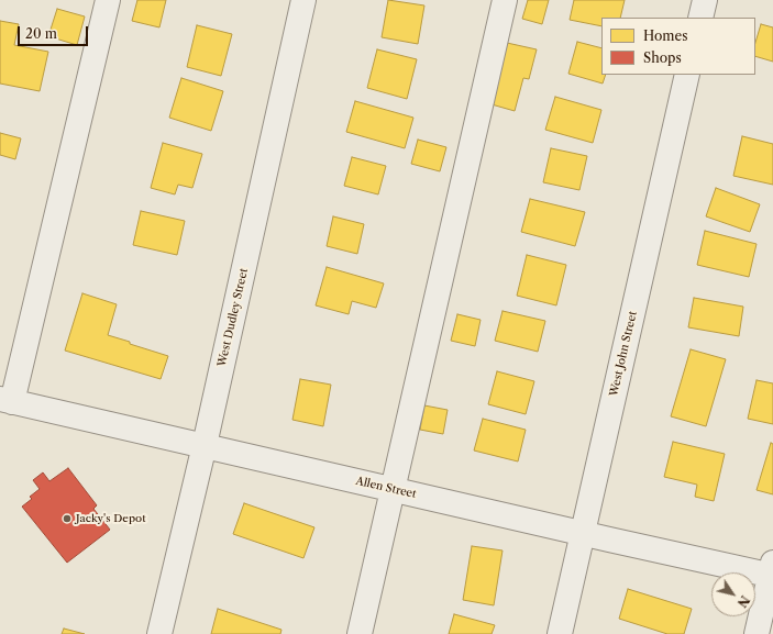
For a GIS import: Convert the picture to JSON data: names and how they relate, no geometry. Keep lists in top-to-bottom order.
{
  "streets": {
    "street": ["West Dudley Street", "West John Street", "Allen Street"]
  },
  "crossings": [
    ["West Dudley Street", "Allen Street"],
    ["West John Street", "Allen Street"]
  ],
  "places": ["Jacky's Depot"],
  "legend": ["Homes", "Shops"],
  "scale_bar": "20 m",
  "north": "bottom right"
}
